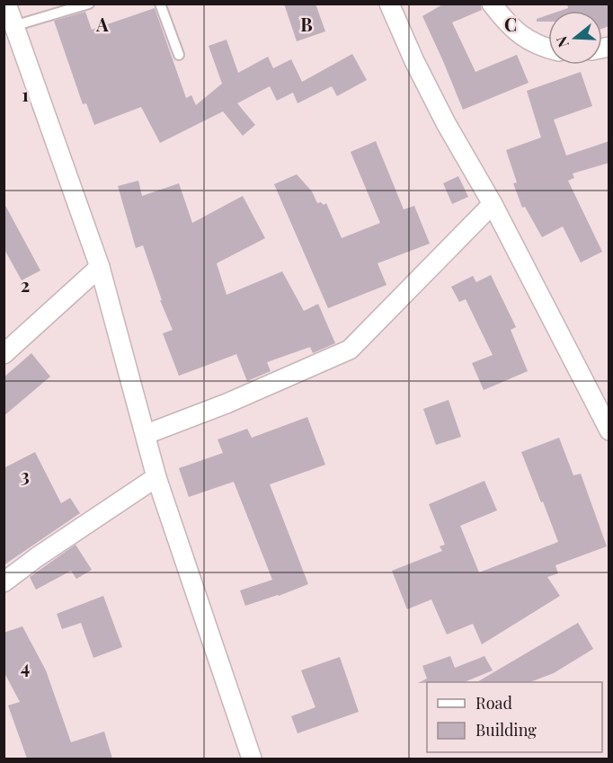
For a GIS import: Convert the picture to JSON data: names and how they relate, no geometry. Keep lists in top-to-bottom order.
{
  "legend": ["Road", "Building"],
  "north": "left",
  "grid": {
    "columns": ["A", "B", "C"],
    "rows": [
      "1",
      "2",
      "3",
      "4"
    ]
  }
}
